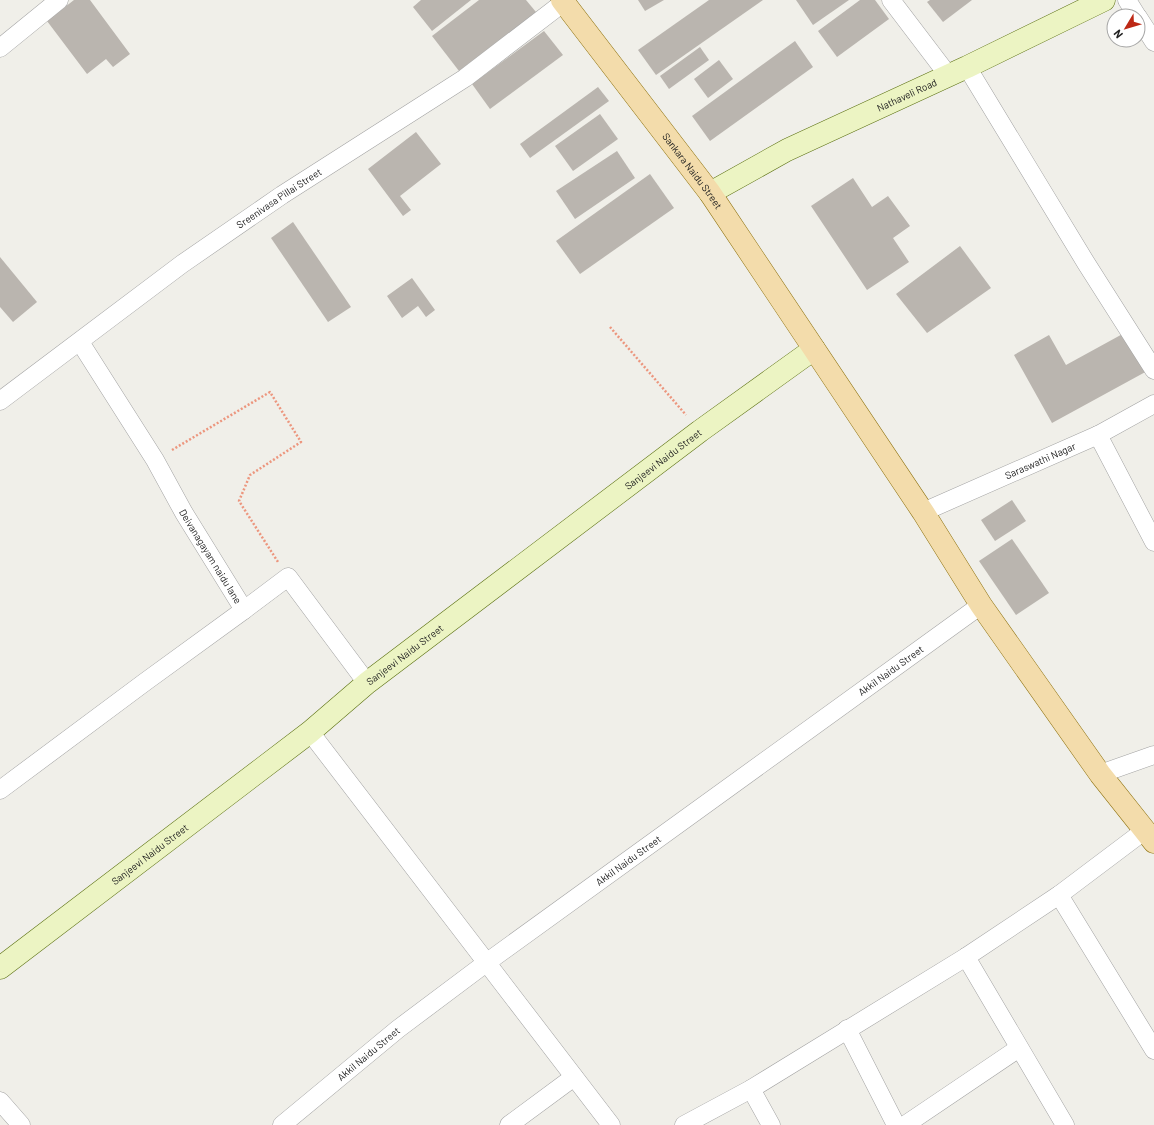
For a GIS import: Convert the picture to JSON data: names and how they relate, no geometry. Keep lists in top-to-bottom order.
{
  "streets": {
    "main road": ["Nathaveli Road", "Sankara Naidu Street", "Sanjeevi Naidu Street"],
    "street": [
      "Sreenivasa Pillai Street",
      "Saraswathi Nagar",
      "Deivanagayam naidu lane",
      "Akkil Naidu Street"
    ]
  },
  "crossings": [
    ["Nathaveli Road", "Sankara Naidu Street"],
    ["Sankara Naidu Street", "Sreenivasa Pillai Street"],
    ["Sankara Naidu Street", "Sanjeevi Naidu Street"],
    ["Sankara Naidu Street", "Saraswathi Nagar"],
    ["Sankara Naidu Street", "Akkil Naidu Street"],
    ["Sreenivasa Pillai Street", "Deivanagayam naidu lane"]
  ],
  "north": "bottom left"
}
